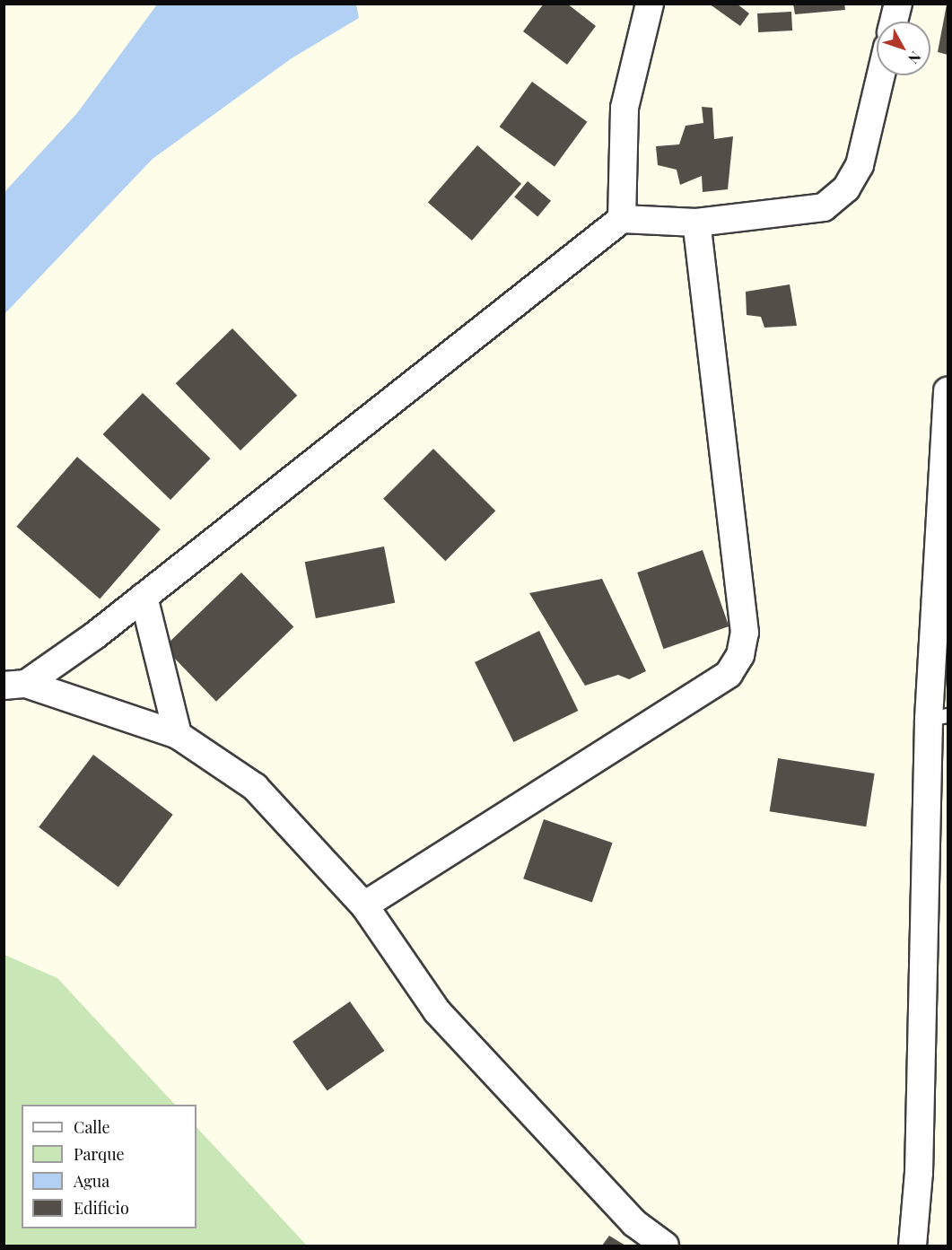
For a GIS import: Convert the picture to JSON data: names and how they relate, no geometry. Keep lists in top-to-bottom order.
{
  "legend": [
    "Calle",
    "Parque",
    "Agua",
    "Edificio"
  ],
  "north": "bottom right"
}
